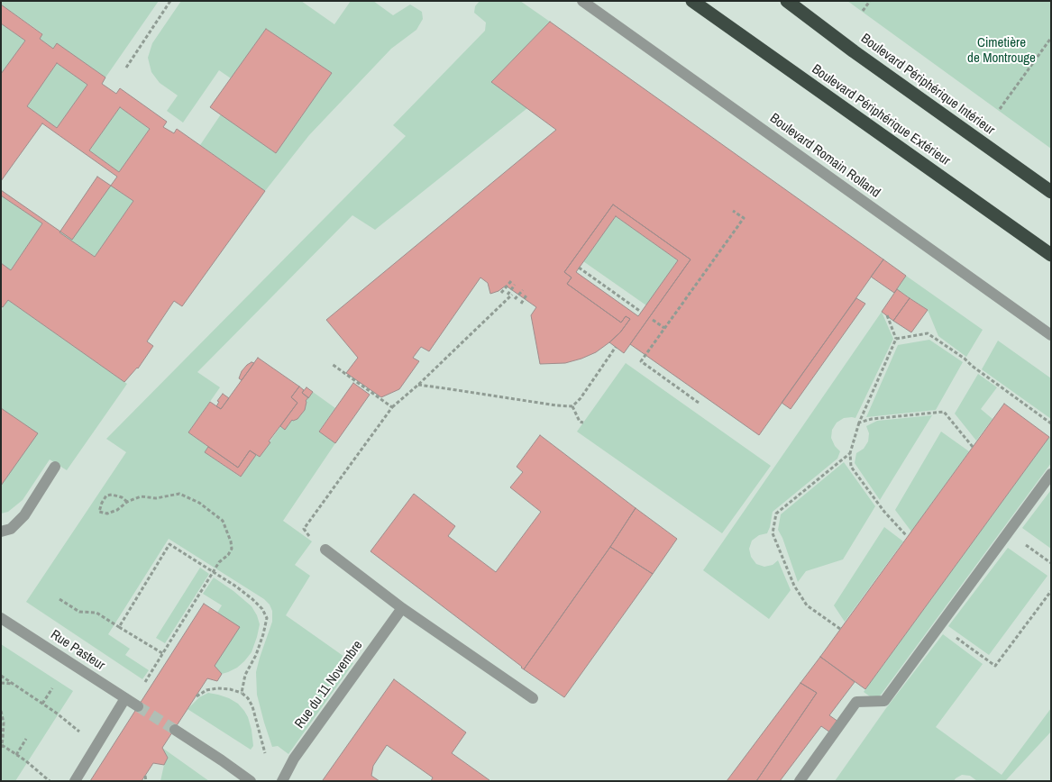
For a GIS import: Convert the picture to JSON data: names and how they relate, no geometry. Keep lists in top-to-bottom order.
{
  "streets": {
    "highway": ["Boulevard Périphérique Intérieur", "Boulevard Périphérique Extérieur"],
    "street": ["Boulevard Romain Rolland", "Rue Pasteur", "Rue du 11 Novembre"]
  },
  "parks": ["Cimetière de Montrouge"]
}
